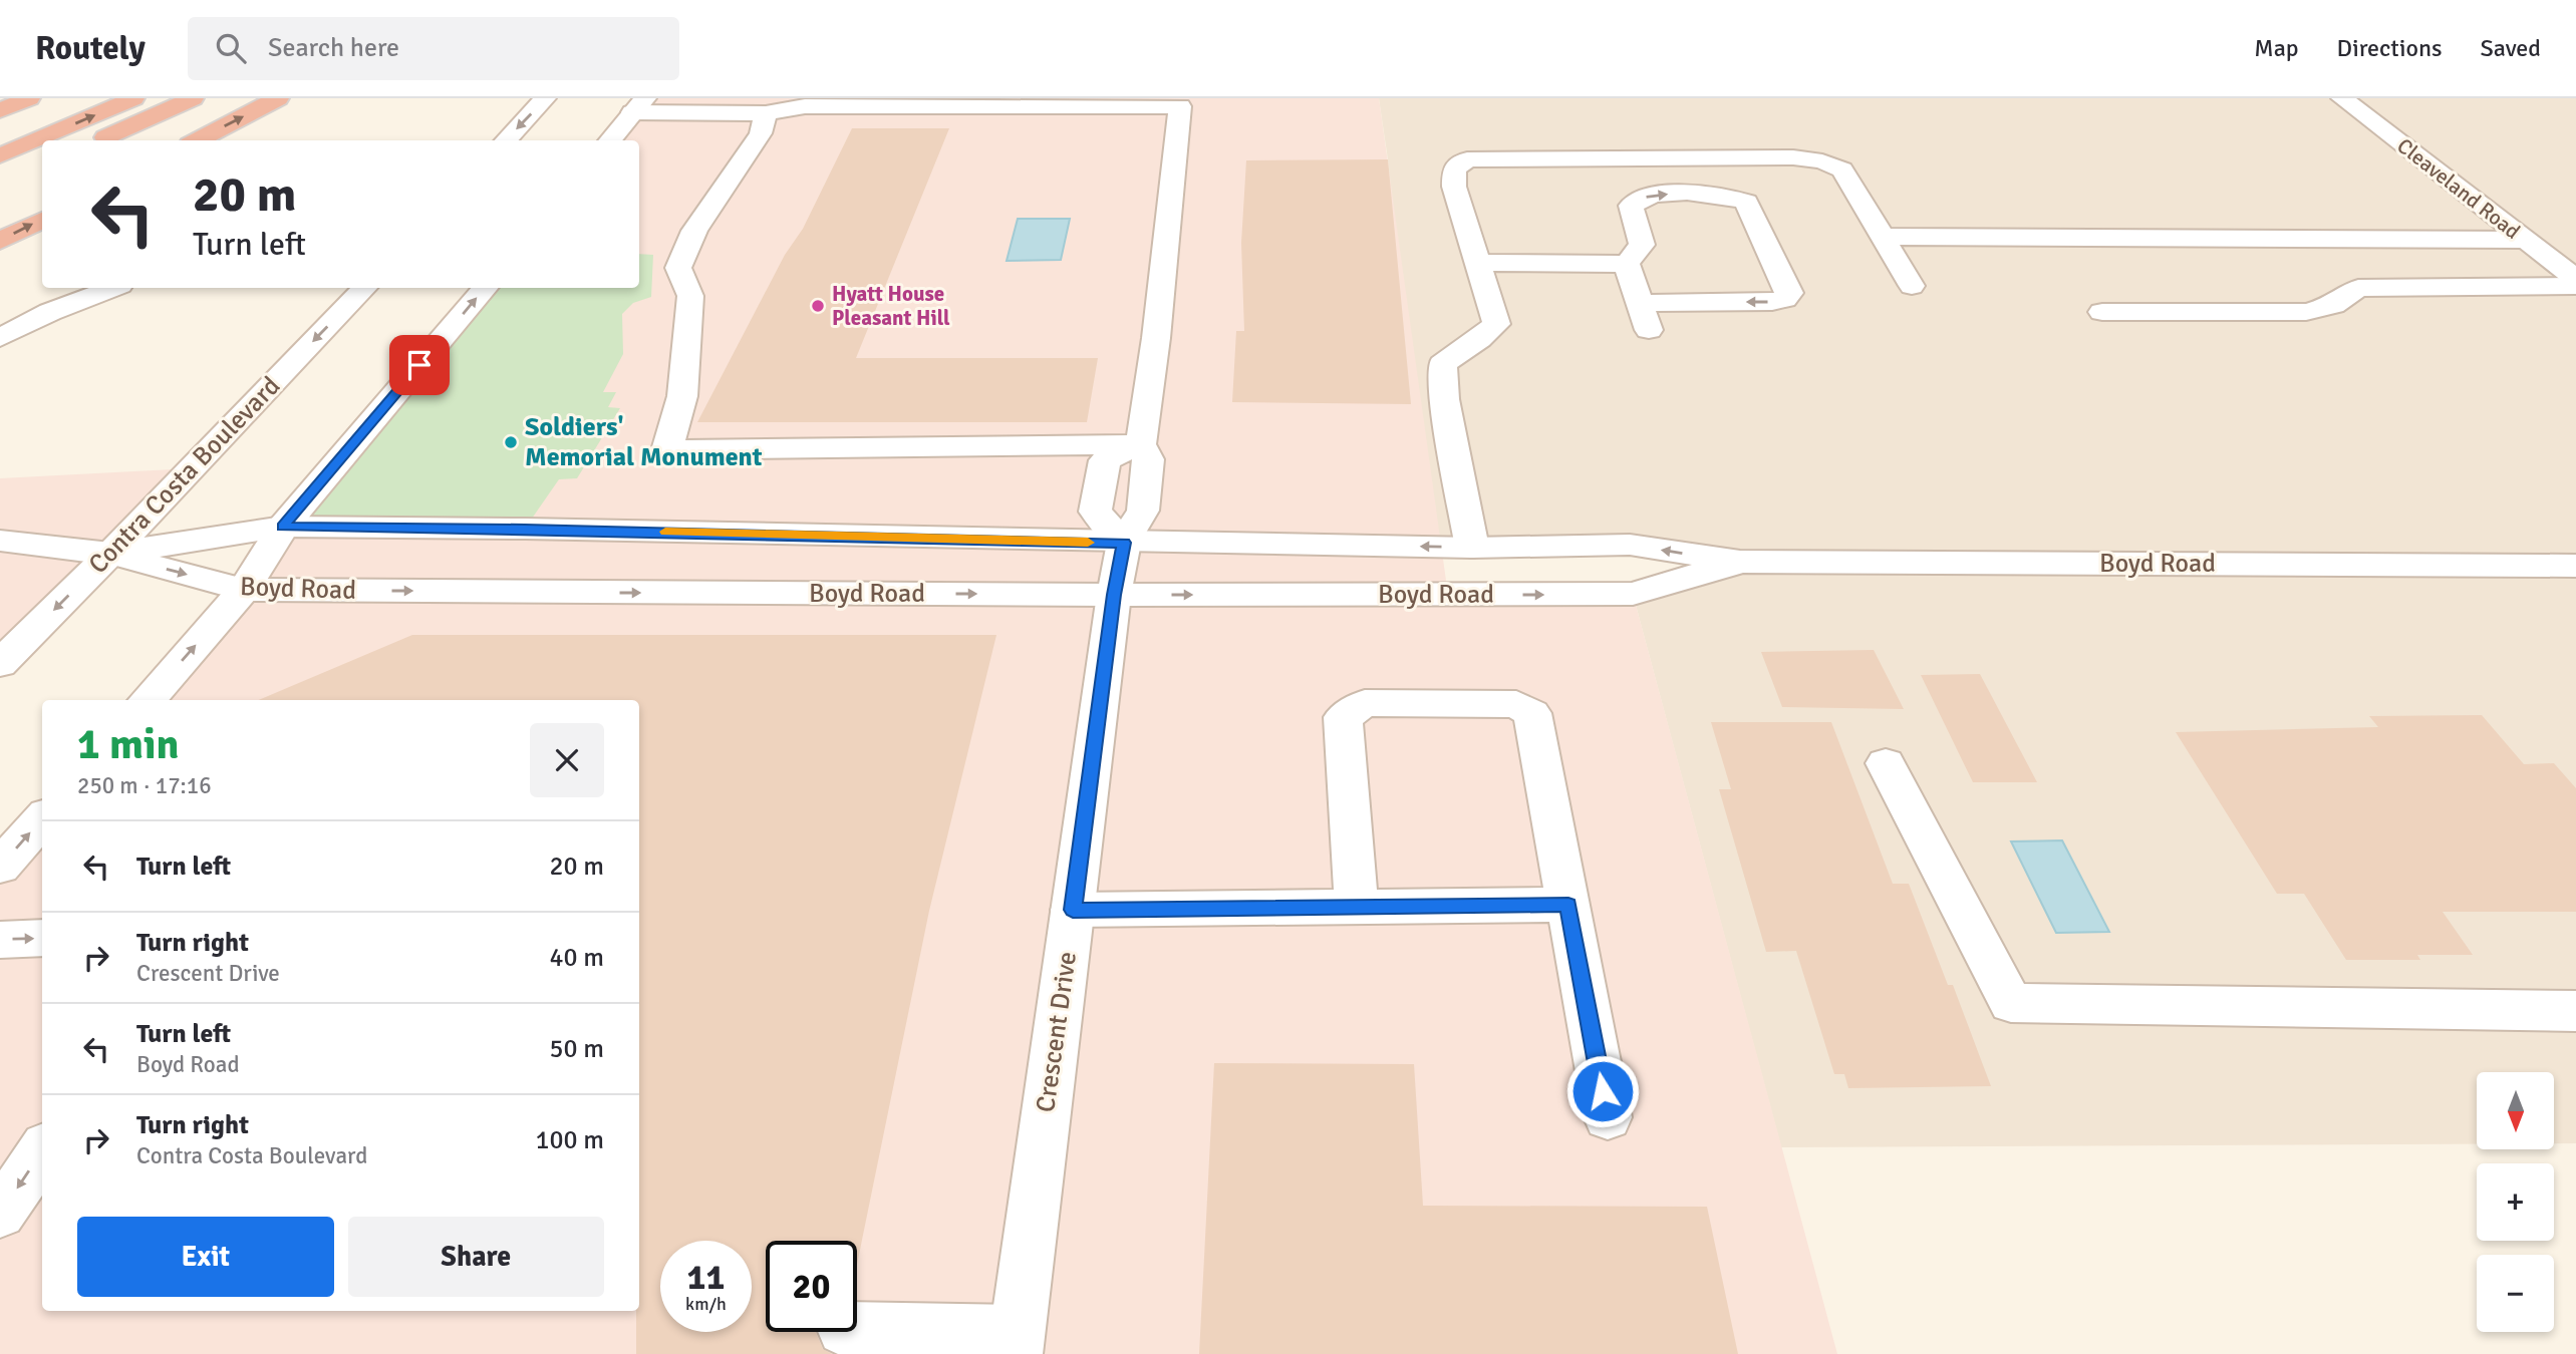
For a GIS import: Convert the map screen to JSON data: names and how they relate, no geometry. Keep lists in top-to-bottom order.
{
  "streets": {
    "street": [
      "Cleaveland Road",
      "Contra Costa Boulevard",
      "Boyd Road",
      "Crescent Drive"
    ]
  },
  "crossings": [
    ["Contra Costa Boulevard", "Boyd Road"],
    ["Boyd Road", "Crescent Drive"]
  ],
  "places": ["Hyatt House Pleasant Hill", "Soldiers' Memorial Monument"],
  "north": "bottom",
  "page": {
    "header": "Routely",
    "search": "Search here",
    "nav": ["Map", "Directions", "Saved"],
    "turn": ["20 m", "Turn left"],
    "heading": ["1 min", "250 m · 17:16"],
    "list": [
      {
        "name": "Turn left",
        "value": "20 m"
      },
      {
        "name": "Turn right",
        "note": "Crescent Drive",
        "value": "40 m"
      },
      {
        "name": "Turn left",
        "note": "Boyd Road",
        "value": "50 m"
      },
      {
        "name": "Turn right",
        "note": "Contra Costa Boulevard",
        "value": "100 m"
      }
    ],
    "map_buttons": ["+", "−"],
    "buttons": ["Exit", "Share"],
    "speed": "11 km/h",
    "limit": "20"
  }
}
